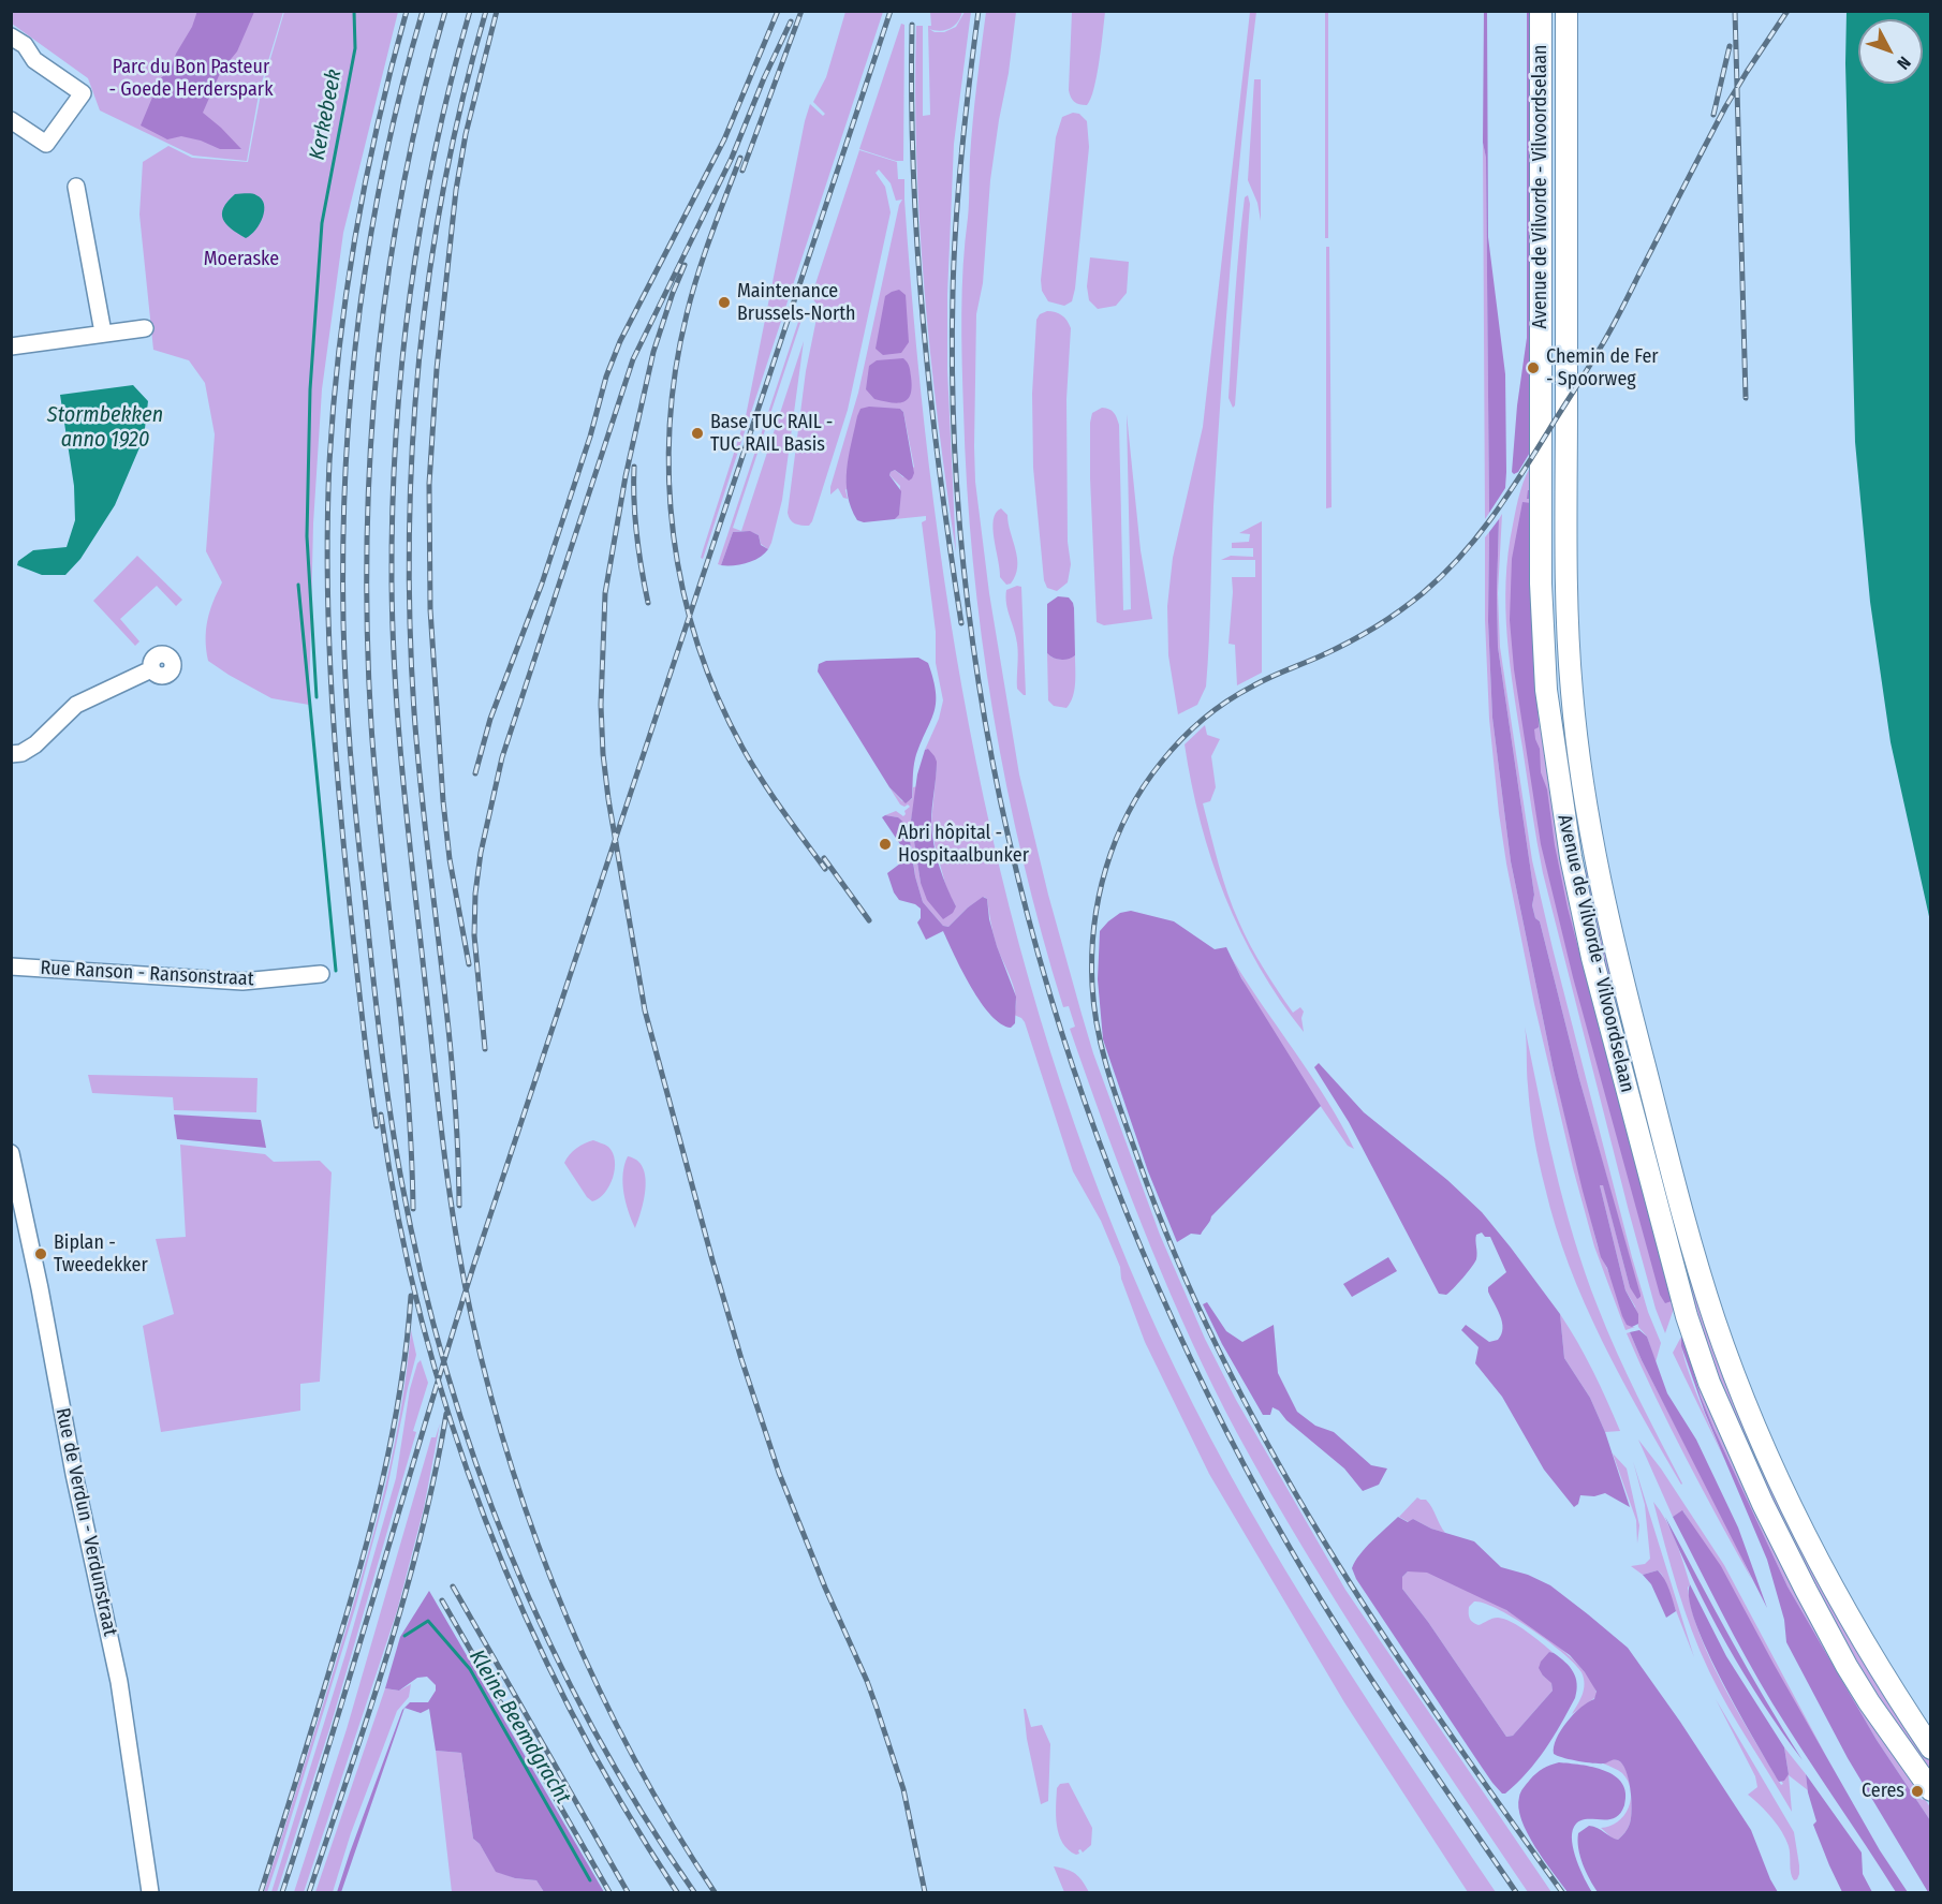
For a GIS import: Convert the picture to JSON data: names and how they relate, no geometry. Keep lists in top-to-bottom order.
{
  "streets": {
    "main road": ["Avenue de Vilvorde - Vilvoordselaan"],
    "street": ["Rue Ranson - Ransonstraat", "Rue de Verdun - Verdunstraat"]
  },
  "water": ["Kerkebeek", "Stormbekken anno 1920", "Kleine Beemdgracht"],
  "parks": ["Parc du Bon Pasteur - Goede Herderspark", "Moeraske"],
  "places": [
    "Maintenance Brussels-North",
    "Chemin de Fer - Spoorweg",
    "Base TUC RAIL - TUC RAIL Basis",
    "Abri hôpital - Hospitaalbunker",
    "Biplan - Tweedekker",
    "Ceres"
  ],
  "north": "bottom right"
}
